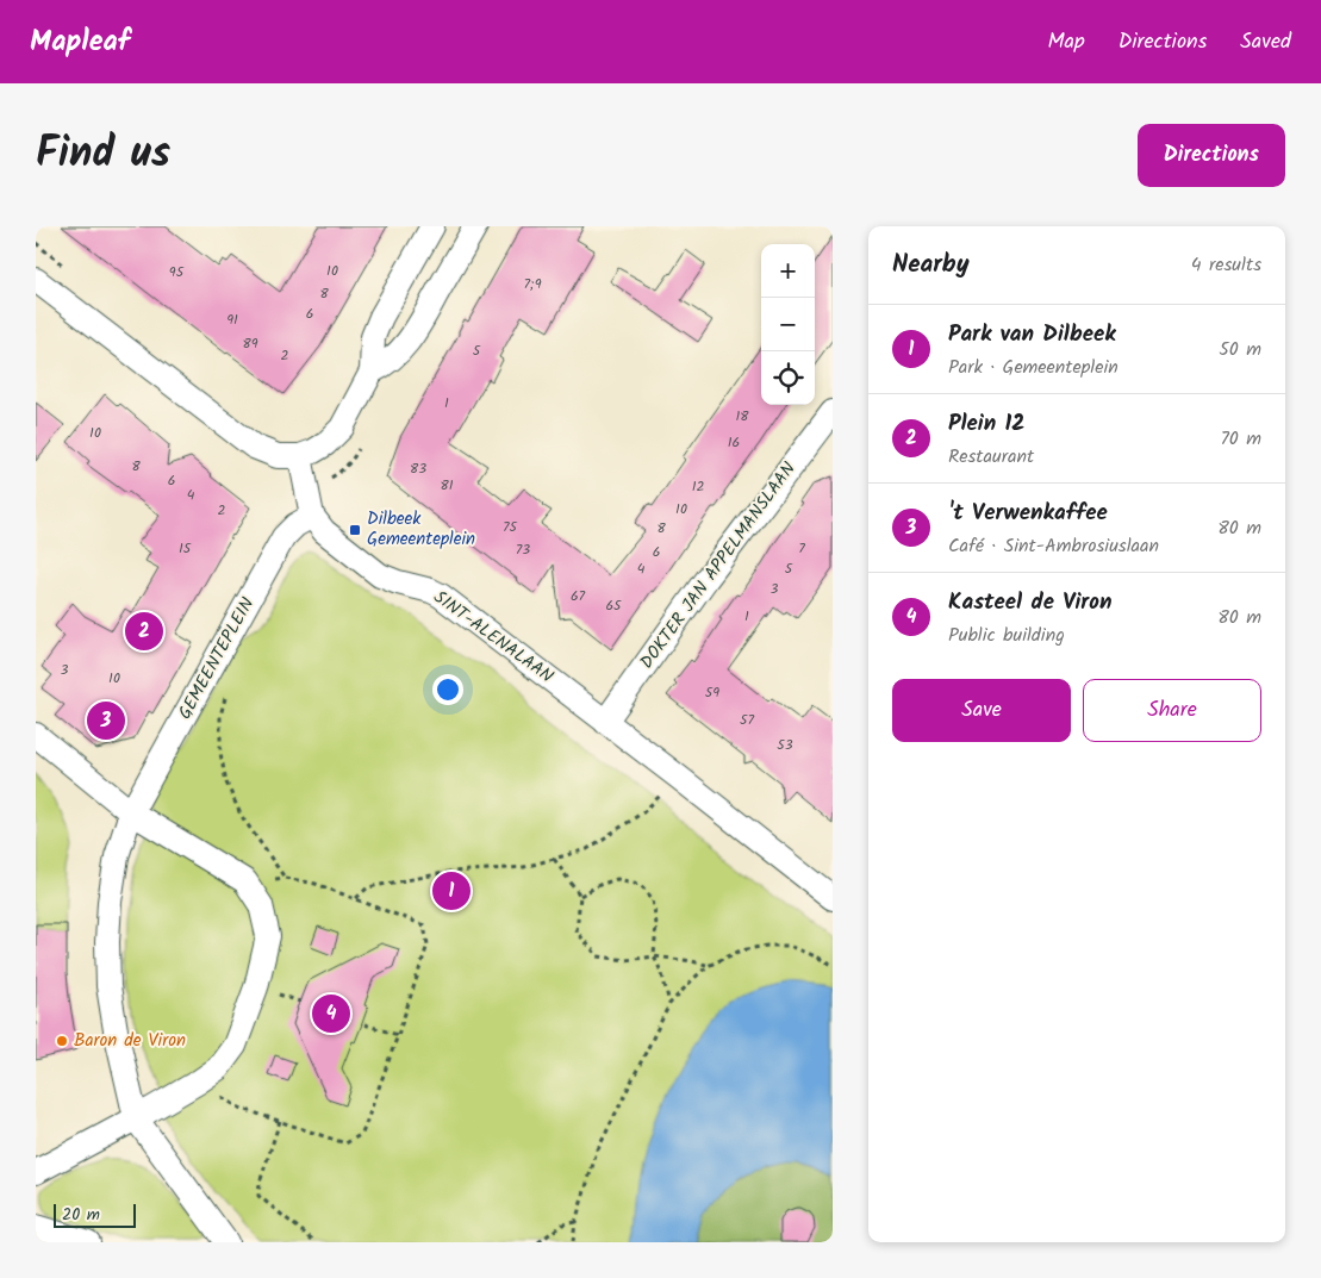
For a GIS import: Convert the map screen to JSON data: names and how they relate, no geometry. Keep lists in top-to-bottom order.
{
  "streets": {
    "street": ["DOKTER JAN APPELMANSLAAN", "SINT-ALENALAAN", "GEMEENTEPLEIN"]
  },
  "crossings": [
    ["DOKTER JAN APPELMANSLAAN", "SINT-ALENALAAN"],
    ["SINT-ALENALAAN", "GEMEENTEPLEIN"]
  ],
  "places": {
    "transit": ["Dilbeek Gemeenteplein"],
    "other": ["Baron de Viron"]
  },
  "house_numbers": [
    "10",
    "95",
    "7;9",
    "8",
    "6",
    "91",
    "89",
    "5",
    "2",
    "1",
    "18",
    "10",
    "16",
    "8",
    "83",
    "6",
    "81",
    "12",
    "4",
    "10",
    "2",
    "75",
    "8",
    "15",
    "7",
    "73",
    "6",
    "4",
    "5",
    "3",
    "67",
    "65",
    "1",
    "3",
    "10",
    "59",
    "57",
    "53"
  ],
  "scale_bar": "20 m",
  "page": {
    "header": "Mapleaf",
    "nav": ["Map", "Directions", "Saved"],
    "title": "Find us",
    "buttons": [
      "Directions",
      ["Save", "Share"]
    ],
    "heading": ["Nearby", "4 results"],
    "map_buttons": ["+", "−"],
    "list": [
      {
        "mark": "1",
        "name": "Park van Dilbeek",
        "note": "Park · Gemeenteplein",
        "value": "50 m"
      },
      {
        "mark": "2",
        "name": "Plein 12",
        "note": "Restaurant",
        "value": "70 m"
      },
      {
        "mark": "3",
        "name": "'t Verwenkaffee",
        "note": "Café · Sint-Ambrosiuslaan",
        "value": "80 m"
      },
      {
        "mark": "4",
        "name": "Kasteel de Viron",
        "note": "Public building",
        "value": "80 m"
      }
    ],
    "pins": [
      "2",
      "3",
      "1",
      "4"
    ],
    "scale": "20 m"
  }
}
